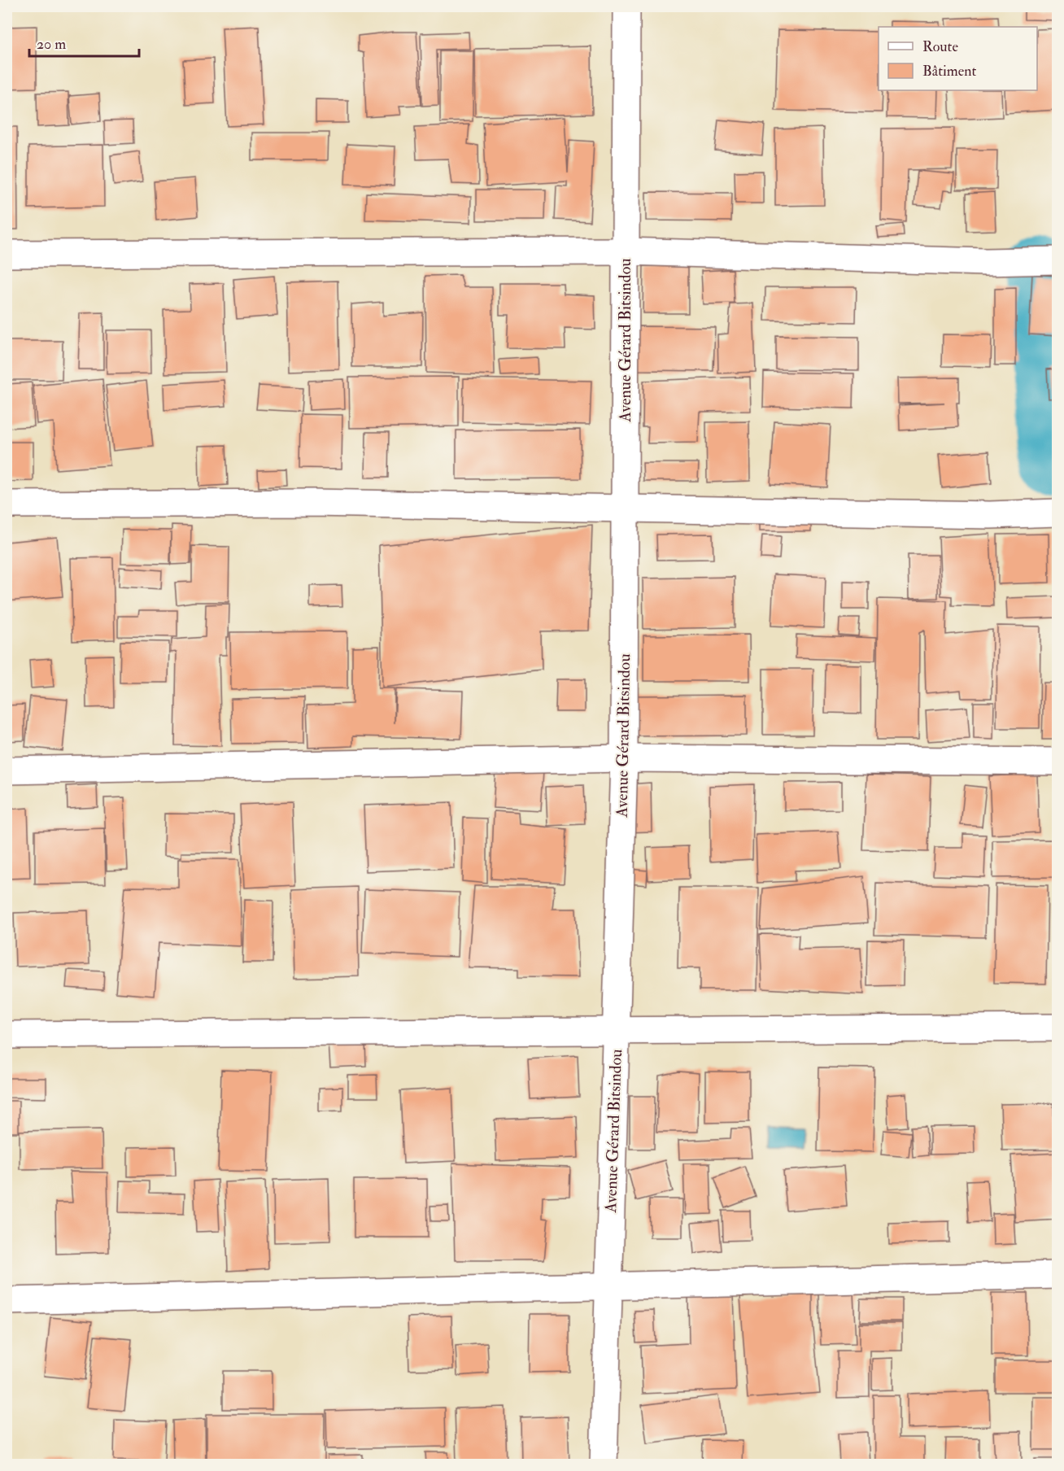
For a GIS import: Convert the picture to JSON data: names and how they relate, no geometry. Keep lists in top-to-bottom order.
{
  "streets": {
    "street": ["Avenue Gérard Bitsindou"]
  },
  "legend": ["Route", "Bâtiment"],
  "scale_bar": "20 m"
}
